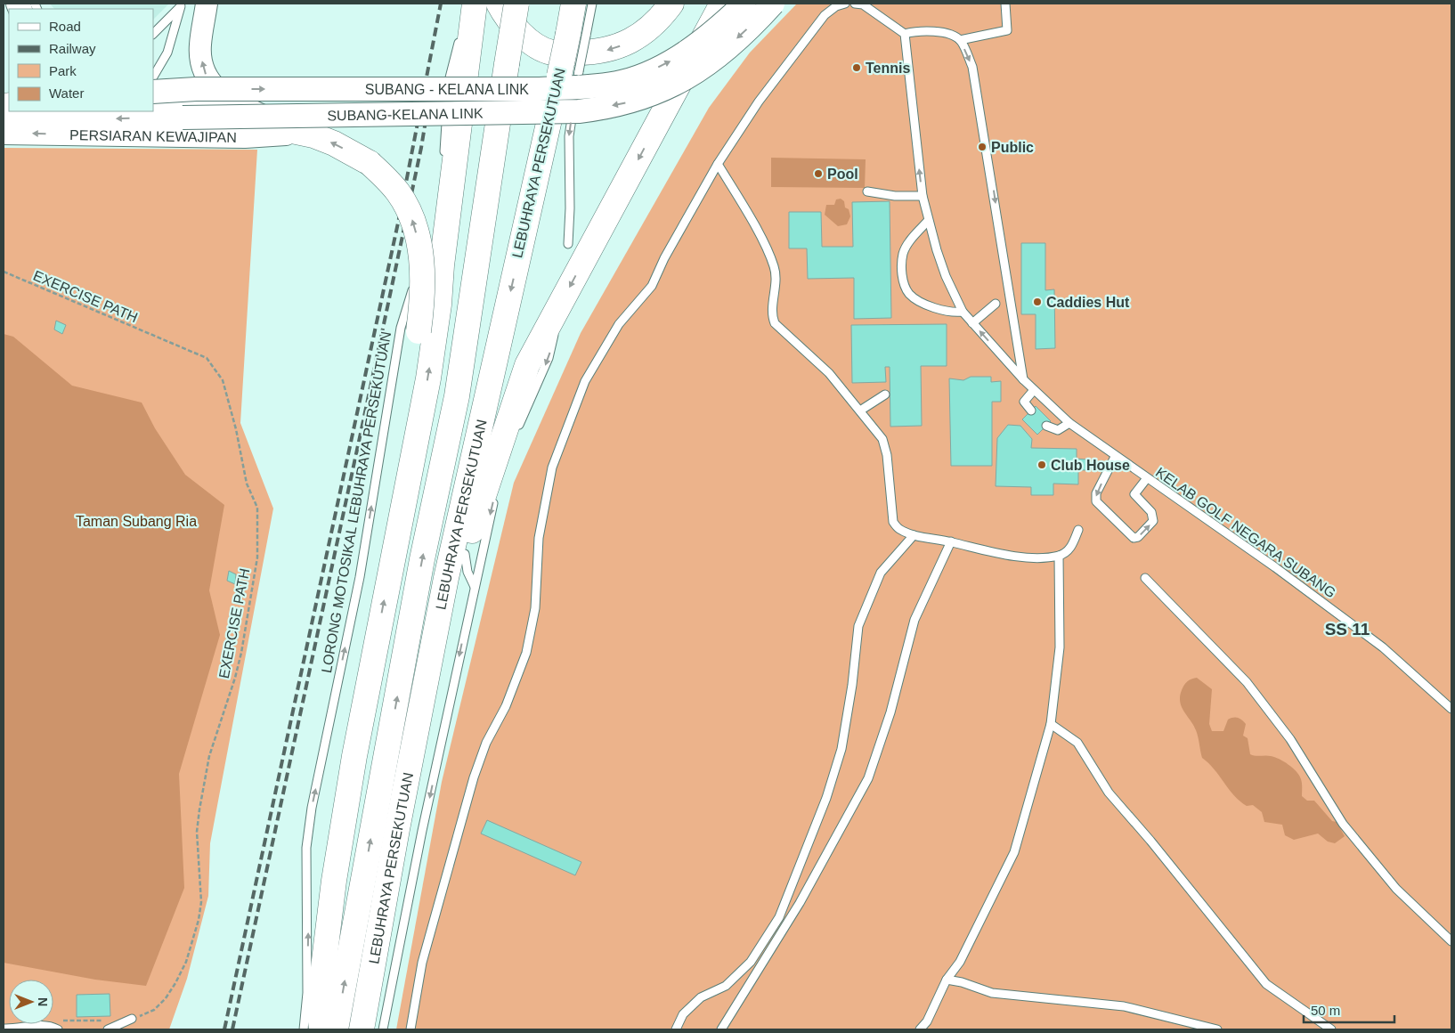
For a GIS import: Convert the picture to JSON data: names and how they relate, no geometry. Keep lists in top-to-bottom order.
{
  "streets": {
    "highway": ["LEBUHRAYA PERSEKUTUAN"],
    "main road": ["SUBANG - KELANA LINK", "SUBANG-KELANA LINK", "PERSIARAN KEWAJIPAN"],
    "lane": ["LORONG MOTOSIKAL LEBUHRAYA PERSEKUTUAN", "KELAB GOLF NEGARA SUBANG"],
    "path": ["EXERCISE PATH"]
  },
  "one_way": [
    "SUBANG - KELANA LINK",
    "SUBANG-KELANA LINK",
    "PERSIARAN KEWAJIPAN",
    "LORONG MOTOSIKAL LEBUHRAYA PERSEKUTUAN"
  ],
  "districts": ["SS 11"],
  "parks": ["Taman Subang Ria"],
  "places": [
    "Tennis",
    "Public",
    "Pool",
    "Caddies Hut",
    "Club House"
  ],
  "legend": [
    "Road",
    "Railway",
    "Park",
    "Water"
  ],
  "scale_bar": "50 m",
  "north": "right"
}
